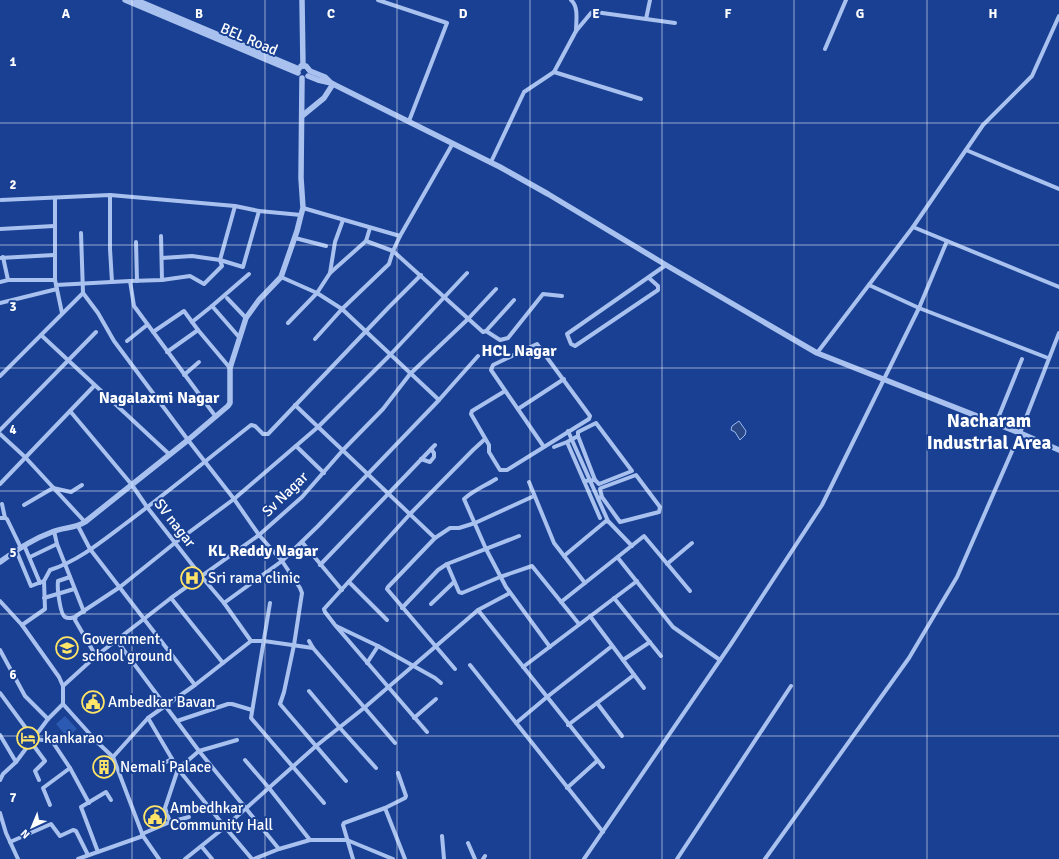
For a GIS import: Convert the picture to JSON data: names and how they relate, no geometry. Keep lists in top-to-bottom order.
{
  "streets": {
    "street": ["BEL Road", "Sv Nagar", "SV nagar"]
  },
  "crossings": [
    ["Sv Nagar", "SV nagar"]
  ],
  "districts": [
    "HCL Nagar",
    "Nagalaxmi Nagar",
    "Nacharam Industrial Area",
    "KL Reddy Nagar"
  ],
  "places": {
    "hospital": ["Sri rama clinic"],
    "school or university": ["Government school ground"],
    "public building": ["Ambedkar Bavan", "Ambedhkar Community Hall"],
    "hotel": ["kankarao"],
    "building": ["Nemali Palace"]
  },
  "north": "bottom left",
  "grid": {
    "columns": [
      "A",
      "B",
      "C",
      "D",
      "E",
      "F",
      "G",
      "H"
    ],
    "rows": [
      "1",
      "2",
      "3",
      "4",
      "5",
      "6",
      "7"
    ]
  }
}
